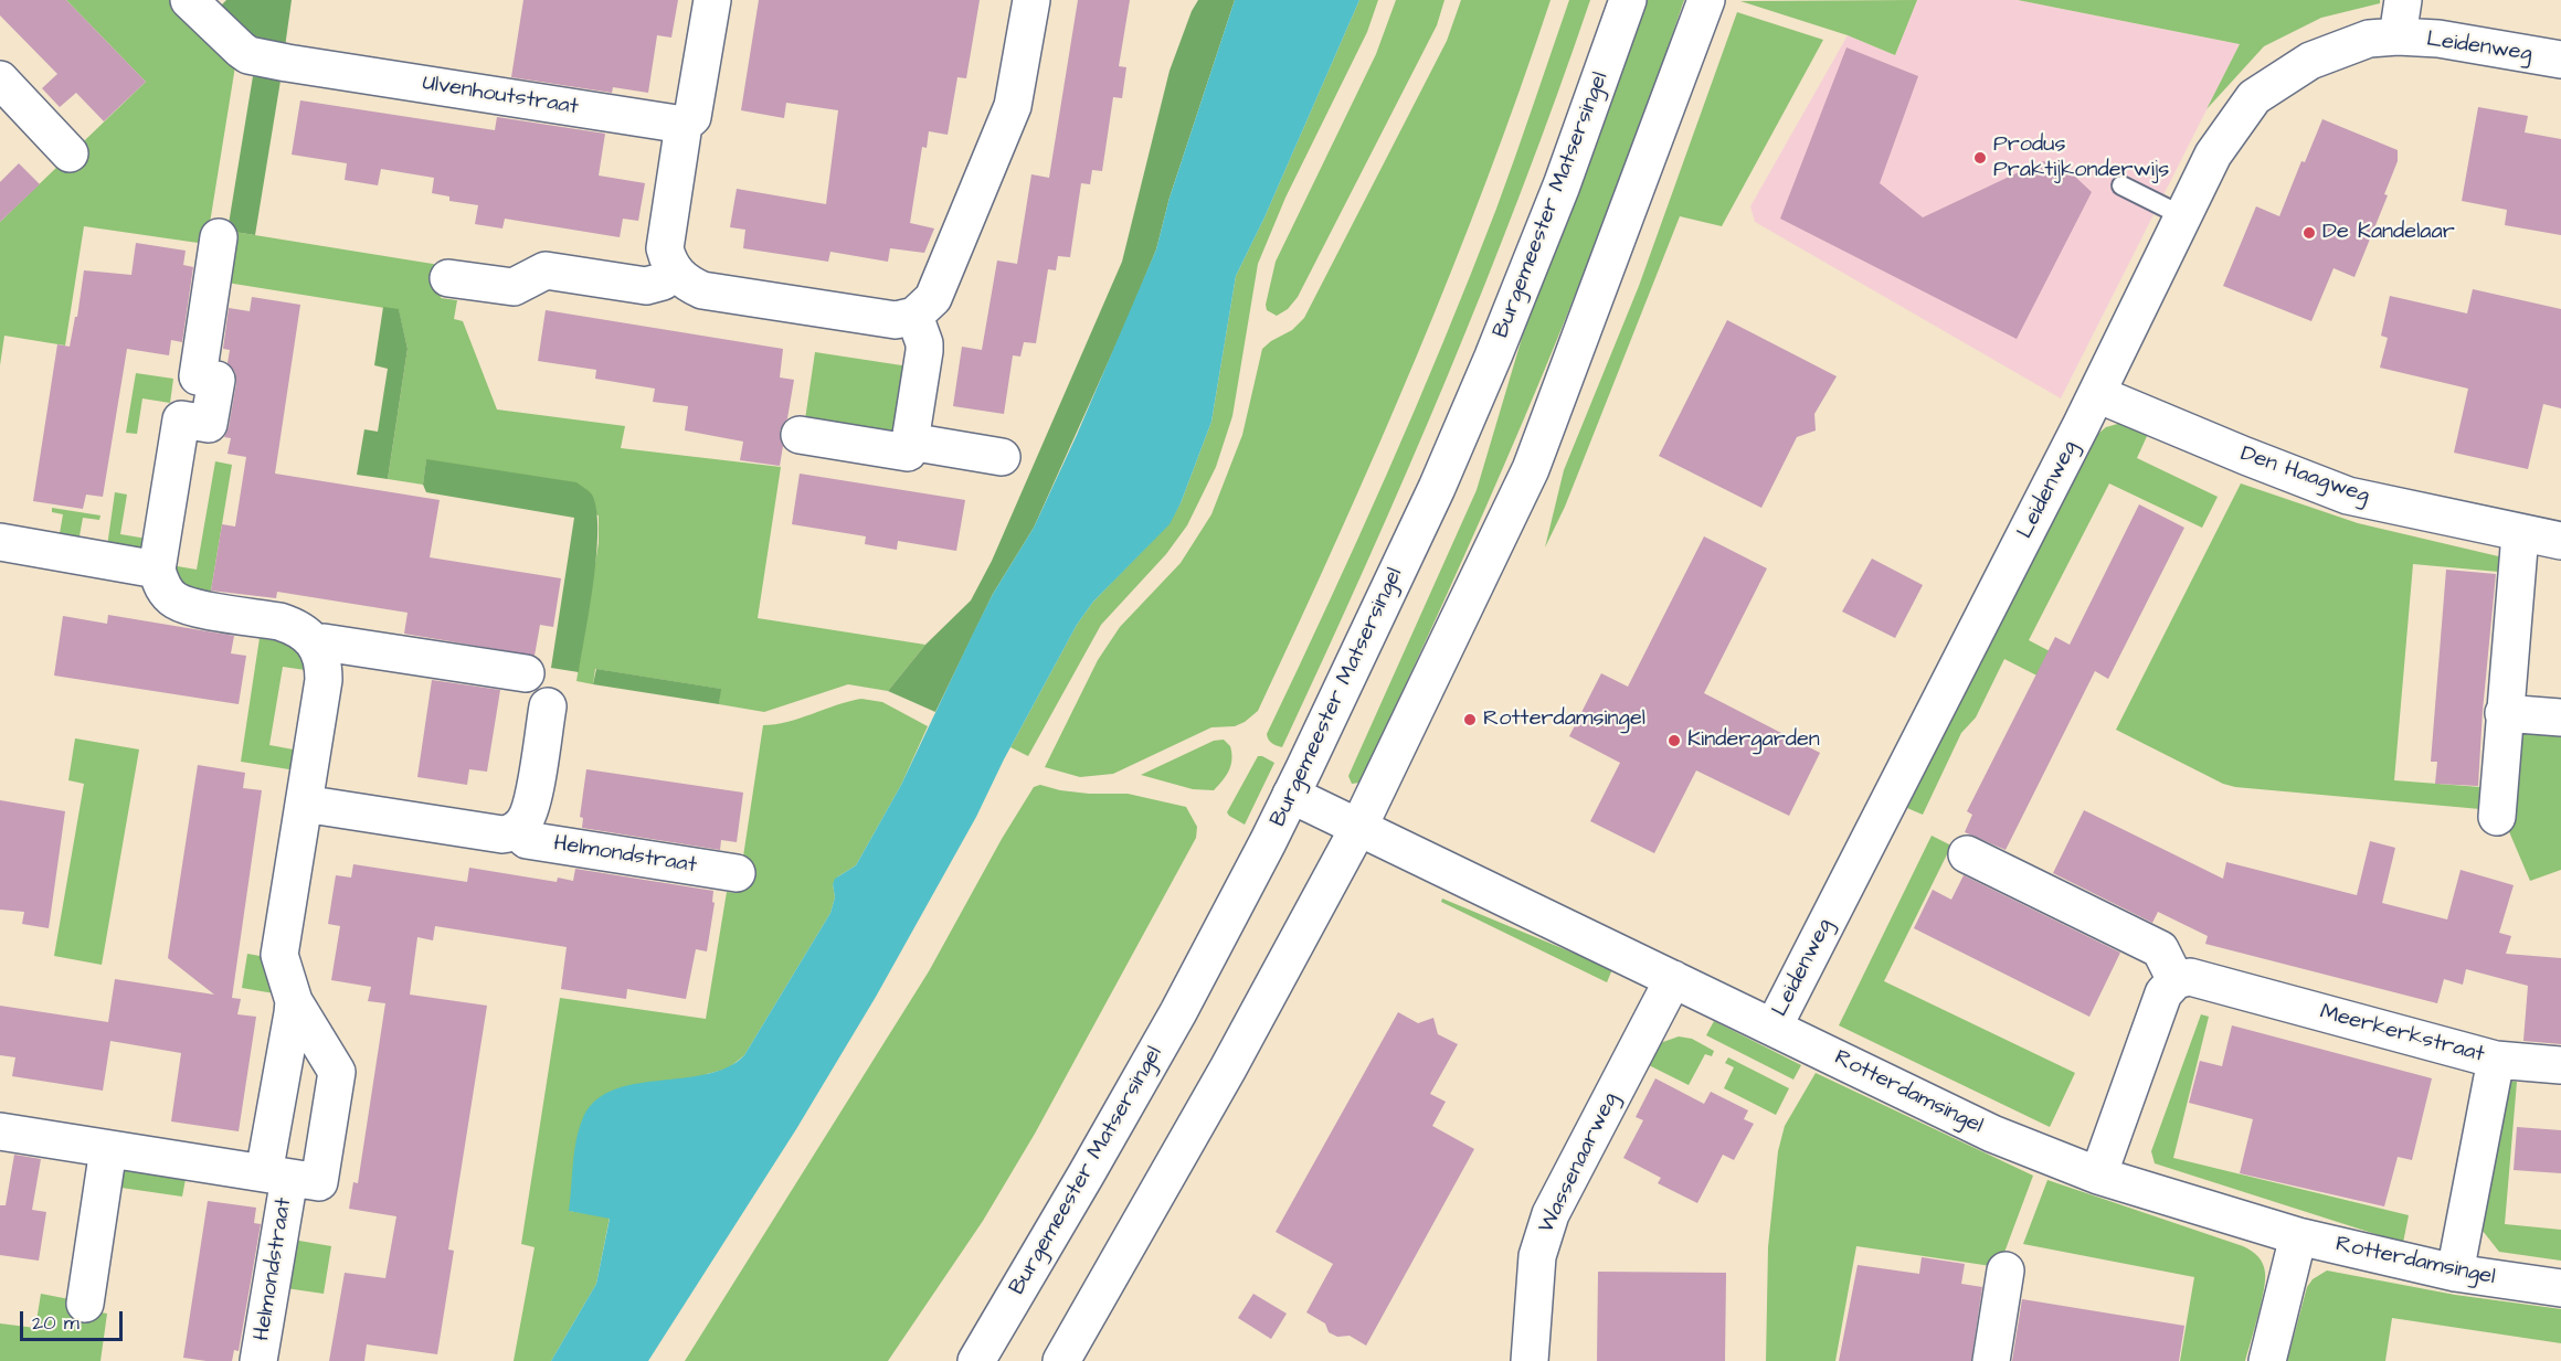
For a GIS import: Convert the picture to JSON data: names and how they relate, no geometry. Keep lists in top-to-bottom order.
{
  "streets": {
    "street": [
      "Leidenweg",
      "Ulvenhoutstraat",
      "Burgemeester Matsersingel",
      "Den Haagweg",
      "Helmondstraat",
      "Meerkerkstraat",
      "Rotterdamsingel",
      "Wassenaarweg"
    ]
  },
  "crossings": [
    ["Leidenweg", "Den Haagweg"],
    ["Leidenweg", "Rotterdamsingel"],
    ["Burgemeester Matsersingel", "Rotterdamsingel"],
    ["Meerkerkstraat", "Rotterdamsingel"],
    ["Rotterdamsingel", "Wassenaarweg"]
  ],
  "places": [
    "Produs Praktijkonderwijs",
    "De Kandelaar",
    "Rotterdamsingel",
    "Kindergarden"
  ],
  "scale_bar": "20 m"
}
